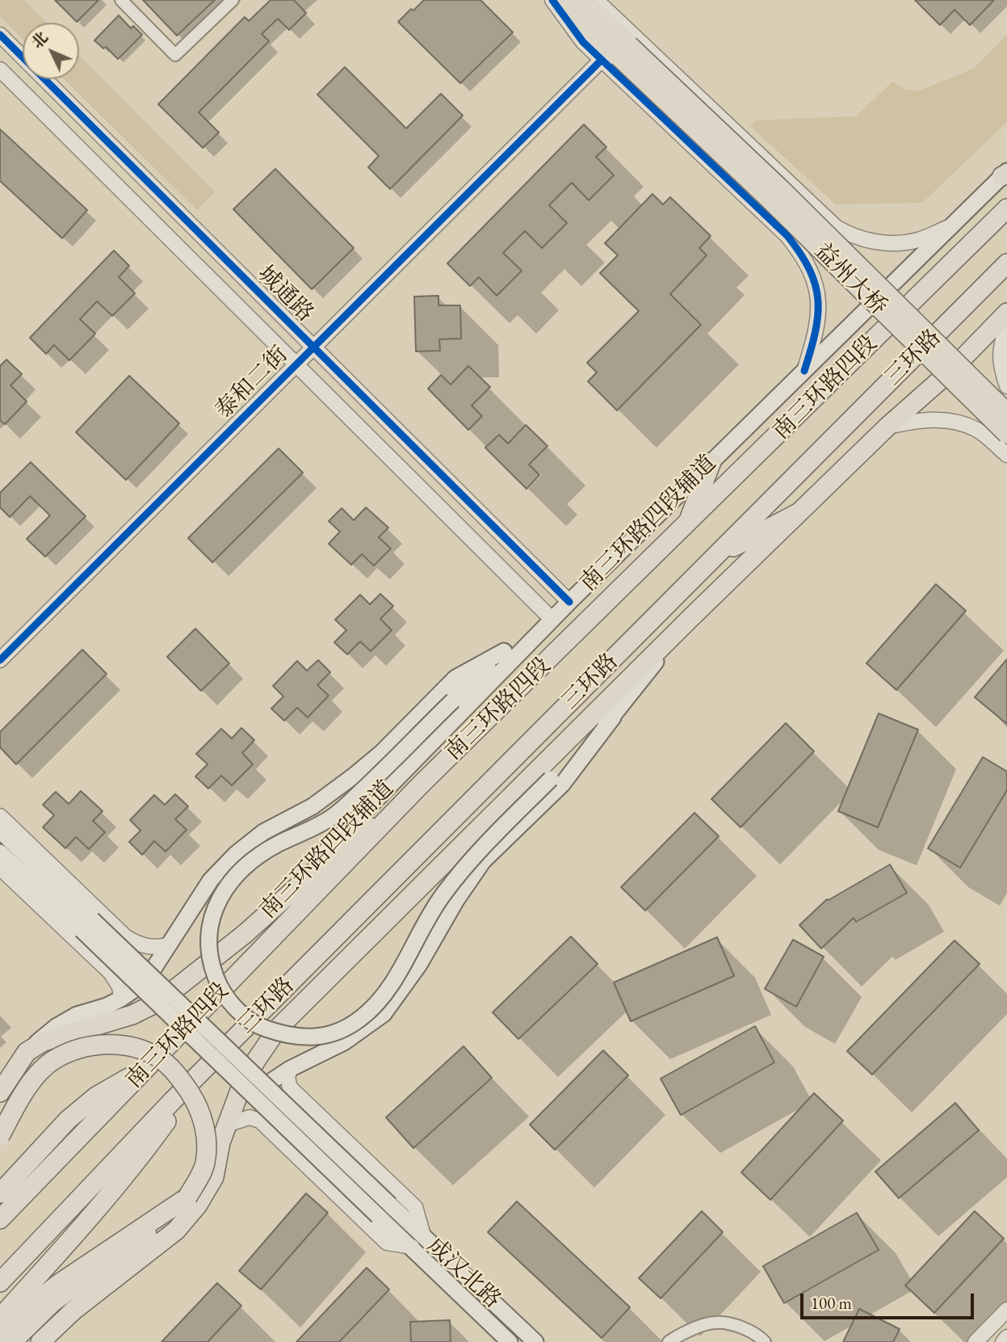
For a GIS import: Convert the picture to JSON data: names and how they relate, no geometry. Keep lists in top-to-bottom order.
{
  "streets": {
    "main road": [
      "益州大桥",
      "三环路",
      "南三环路四段",
      "南三环路四段辅道",
      "成汉北路"
    ],
    "street": ["城通路", "泰和二街"]
  },
  "crossings": [
    ["益州大桥", "泰和二街"],
    ["城通路", "泰和二街"],
    ["城通路", "南三环路四段辅道"],
    ["三环路", "南三环路四段"]
  ],
  "scale_bar": "100 m",
  "north": "top left"
}
